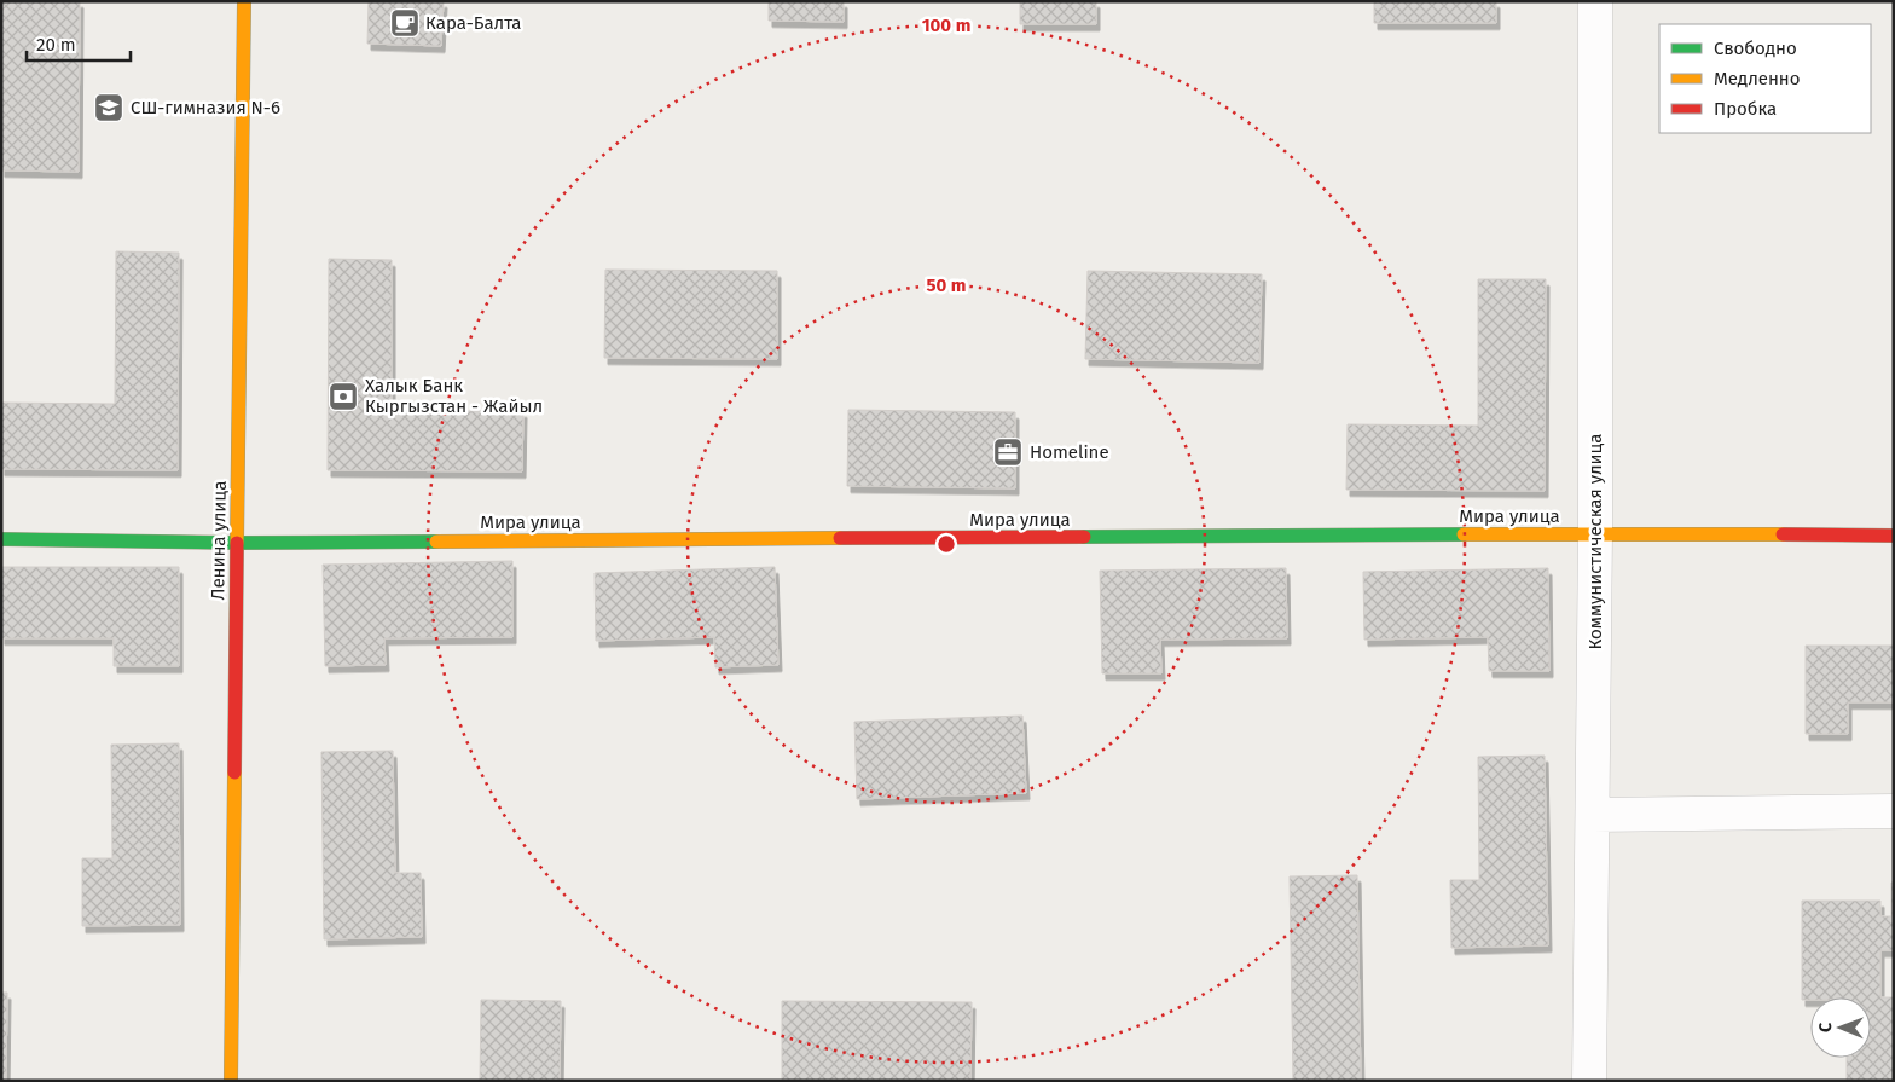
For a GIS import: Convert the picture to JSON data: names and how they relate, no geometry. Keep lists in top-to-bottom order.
{
  "streets": {
    "street": ["Мира улица", "Ленина улица", "Коммунистическая улица"]
  },
  "crossings": [
    ["Мира улица", "Ленина улица"],
    ["Мира улица", "Коммунистическая улица"]
  ],
  "places": {
    "cafe": ["Кара-Балта"],
    "school or university": ["СШ-гимназия N-6"],
    "bank": ["Халык Банк Кыргызстан - Жайыл"],
    "office": ["Homeline"]
  },
  "legend": ["Свободно", "Медленно", "Пробка"],
  "scale_bar": "20 m",
  "north": "left",
  "rings": ["100 m", "50 m"]
}
